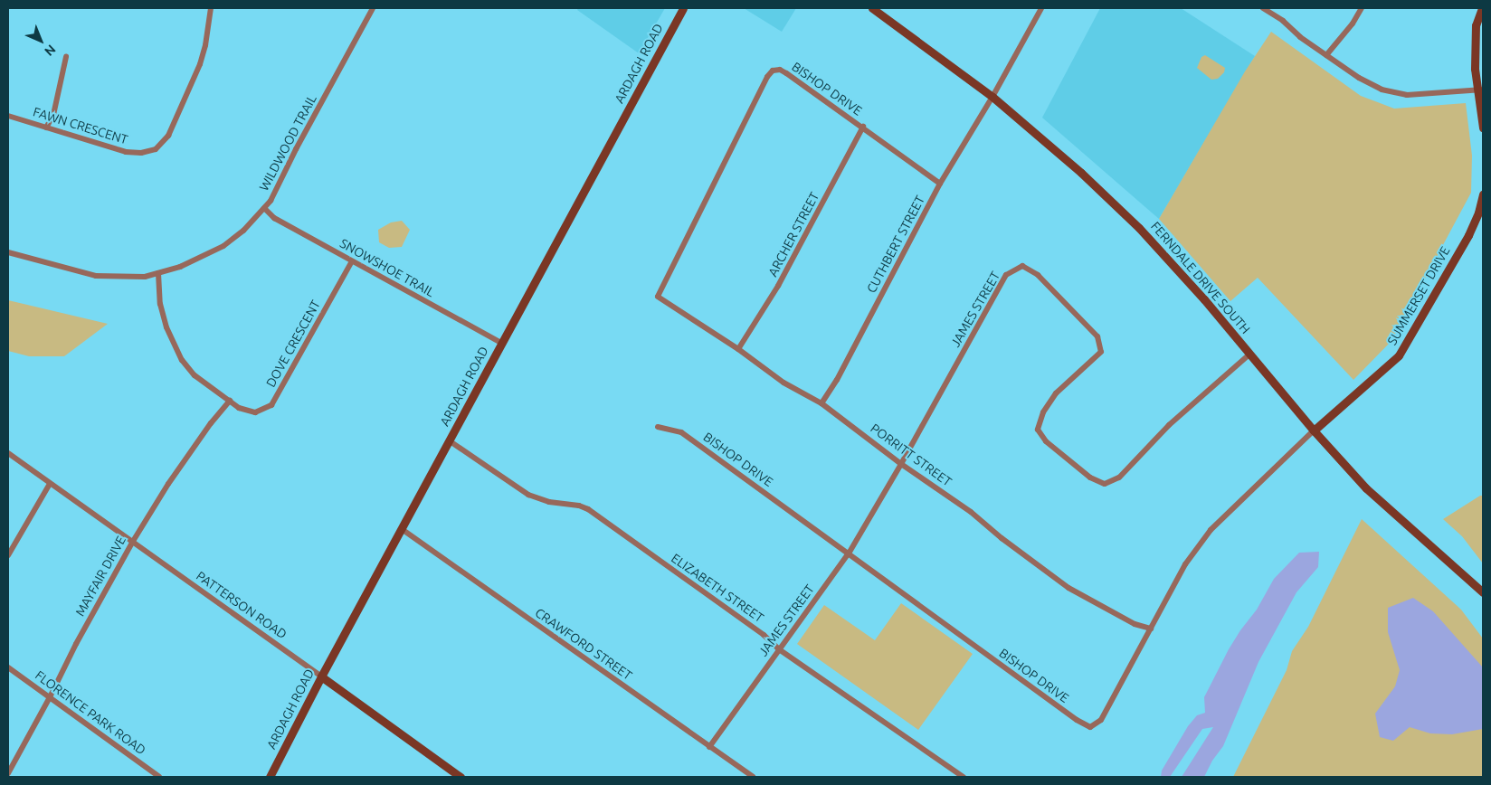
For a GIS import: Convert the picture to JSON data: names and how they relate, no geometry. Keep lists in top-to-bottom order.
{
  "streets": {
    "street": [
      "ARDAGH ROAD",
      "BISHOP DRIVE",
      "FAWN CRESCENT",
      "WILDWOOD TRAIL",
      "ARCHER STREET",
      "CUTHBERT STREET",
      "SNOWSHOE TRAIL",
      "FERNDALE DRIVE SOUTH",
      "SUMMERSET DRIVE",
      "JAMES STREET",
      "DOVE CRESCENT",
      "PORRITT STREET",
      "MAYFAIR DRIVE",
      "ELIZABETH STREET",
      "PATTERSON ROAD",
      "CRAWFORD STREET",
      "FLORENCE PARK ROAD"
    ]
  },
  "crossings": [
    ["ARDAGH ROAD", "SNOWSHOE TRAIL"],
    ["ARDAGH ROAD", "ELIZABETH STREET"],
    ["ARDAGH ROAD", "PATTERSON ROAD"],
    ["ARDAGH ROAD", "CRAWFORD STREET"],
    ["BISHOP DRIVE", "ARCHER STREET"],
    ["BISHOP DRIVE", "CUTHBERT STREET"],
    ["BISHOP DRIVE", "FERNDALE DRIVE SOUTH"],
    ["BISHOP DRIVE", "SUMMERSET DRIVE"],
    ["BISHOP DRIVE", "JAMES STREET"],
    ["BISHOP DRIVE", "PORRITT STREET"],
    ["WILDWOOD TRAIL", "SNOWSHOE TRAIL"],
    ["WILDWOOD TRAIL", "DOVE CRESCENT"],
    ["ARCHER STREET", "PORRITT STREET"],
    ["CUTHBERT STREET", "FERNDALE DRIVE SOUTH"],
    ["CUTHBERT STREET", "PORRITT STREET"],
    ["SNOWSHOE TRAIL", "DOVE CRESCENT"],
    ["FERNDALE DRIVE SOUTH", "SUMMERSET DRIVE"],
    ["FERNDALE DRIVE SOUTH", "JAMES STREET"],
    ["JAMES STREET", "PORRITT STREET"],
    ["JAMES STREET", "ELIZABETH STREET"],
    ["JAMES STREET", "CRAWFORD STREET"],
    ["DOVE CRESCENT", "MAYFAIR DRIVE"],
    ["MAYFAIR DRIVE", "PATTERSON ROAD"],
    ["MAYFAIR DRIVE", "FLORENCE PARK ROAD"]
  ],
  "north": "bottom right"
}
